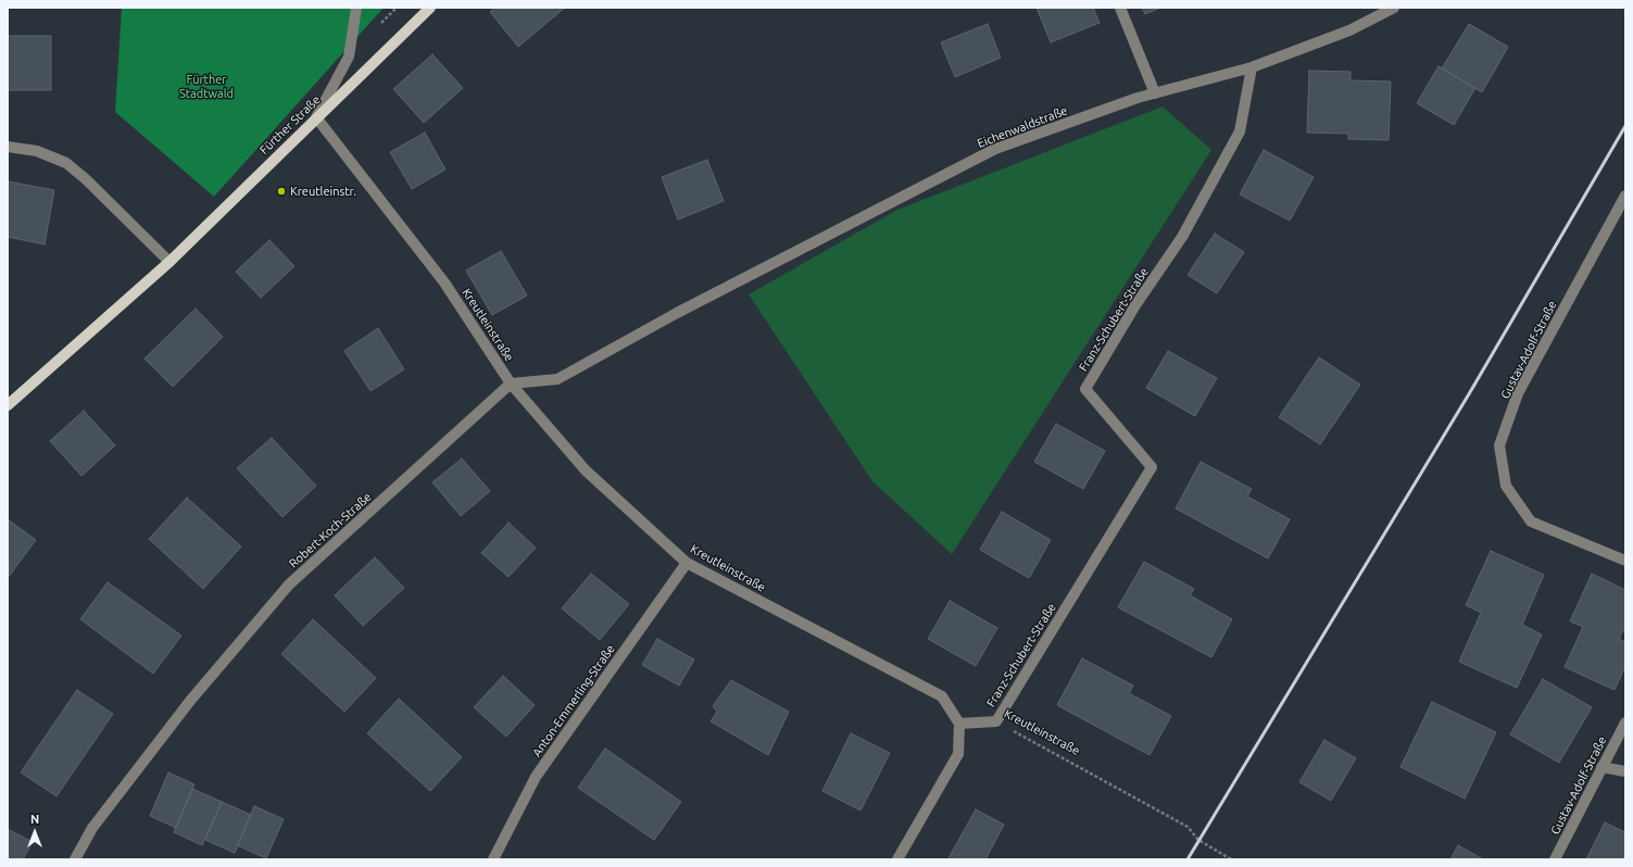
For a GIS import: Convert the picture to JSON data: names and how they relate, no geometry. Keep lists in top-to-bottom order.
{
  "streets": {
    "main road": ["Fürther Straße"],
    "street": [
      "Eichenwaldstraße",
      "Franz-Schubert-Straße",
      "Kreutleinstraße",
      "Gustav-Adolf-Straße",
      "Robert-Koch-Straße",
      "Anton-Emmerling-Straße"
    ]
  },
  "crossings": [
    ["Fürther Straße", "Kreutleinstraße"],
    ["Eichenwaldstraße", "Franz-Schubert-Straße"],
    ["Eichenwaldstraße", "Kreutleinstraße"],
    ["Eichenwaldstraße", "Robert-Koch-Straße"],
    ["Franz-Schubert-Straße", "Kreutleinstraße"],
    ["Kreutleinstraße", "Robert-Koch-Straße"],
    ["Kreutleinstraße", "Anton-Emmerling-Straße"]
  ],
  "parks": ["Fürther Stadtwald"],
  "places": ["Kreutleinstr."],
  "north": "top"
}
